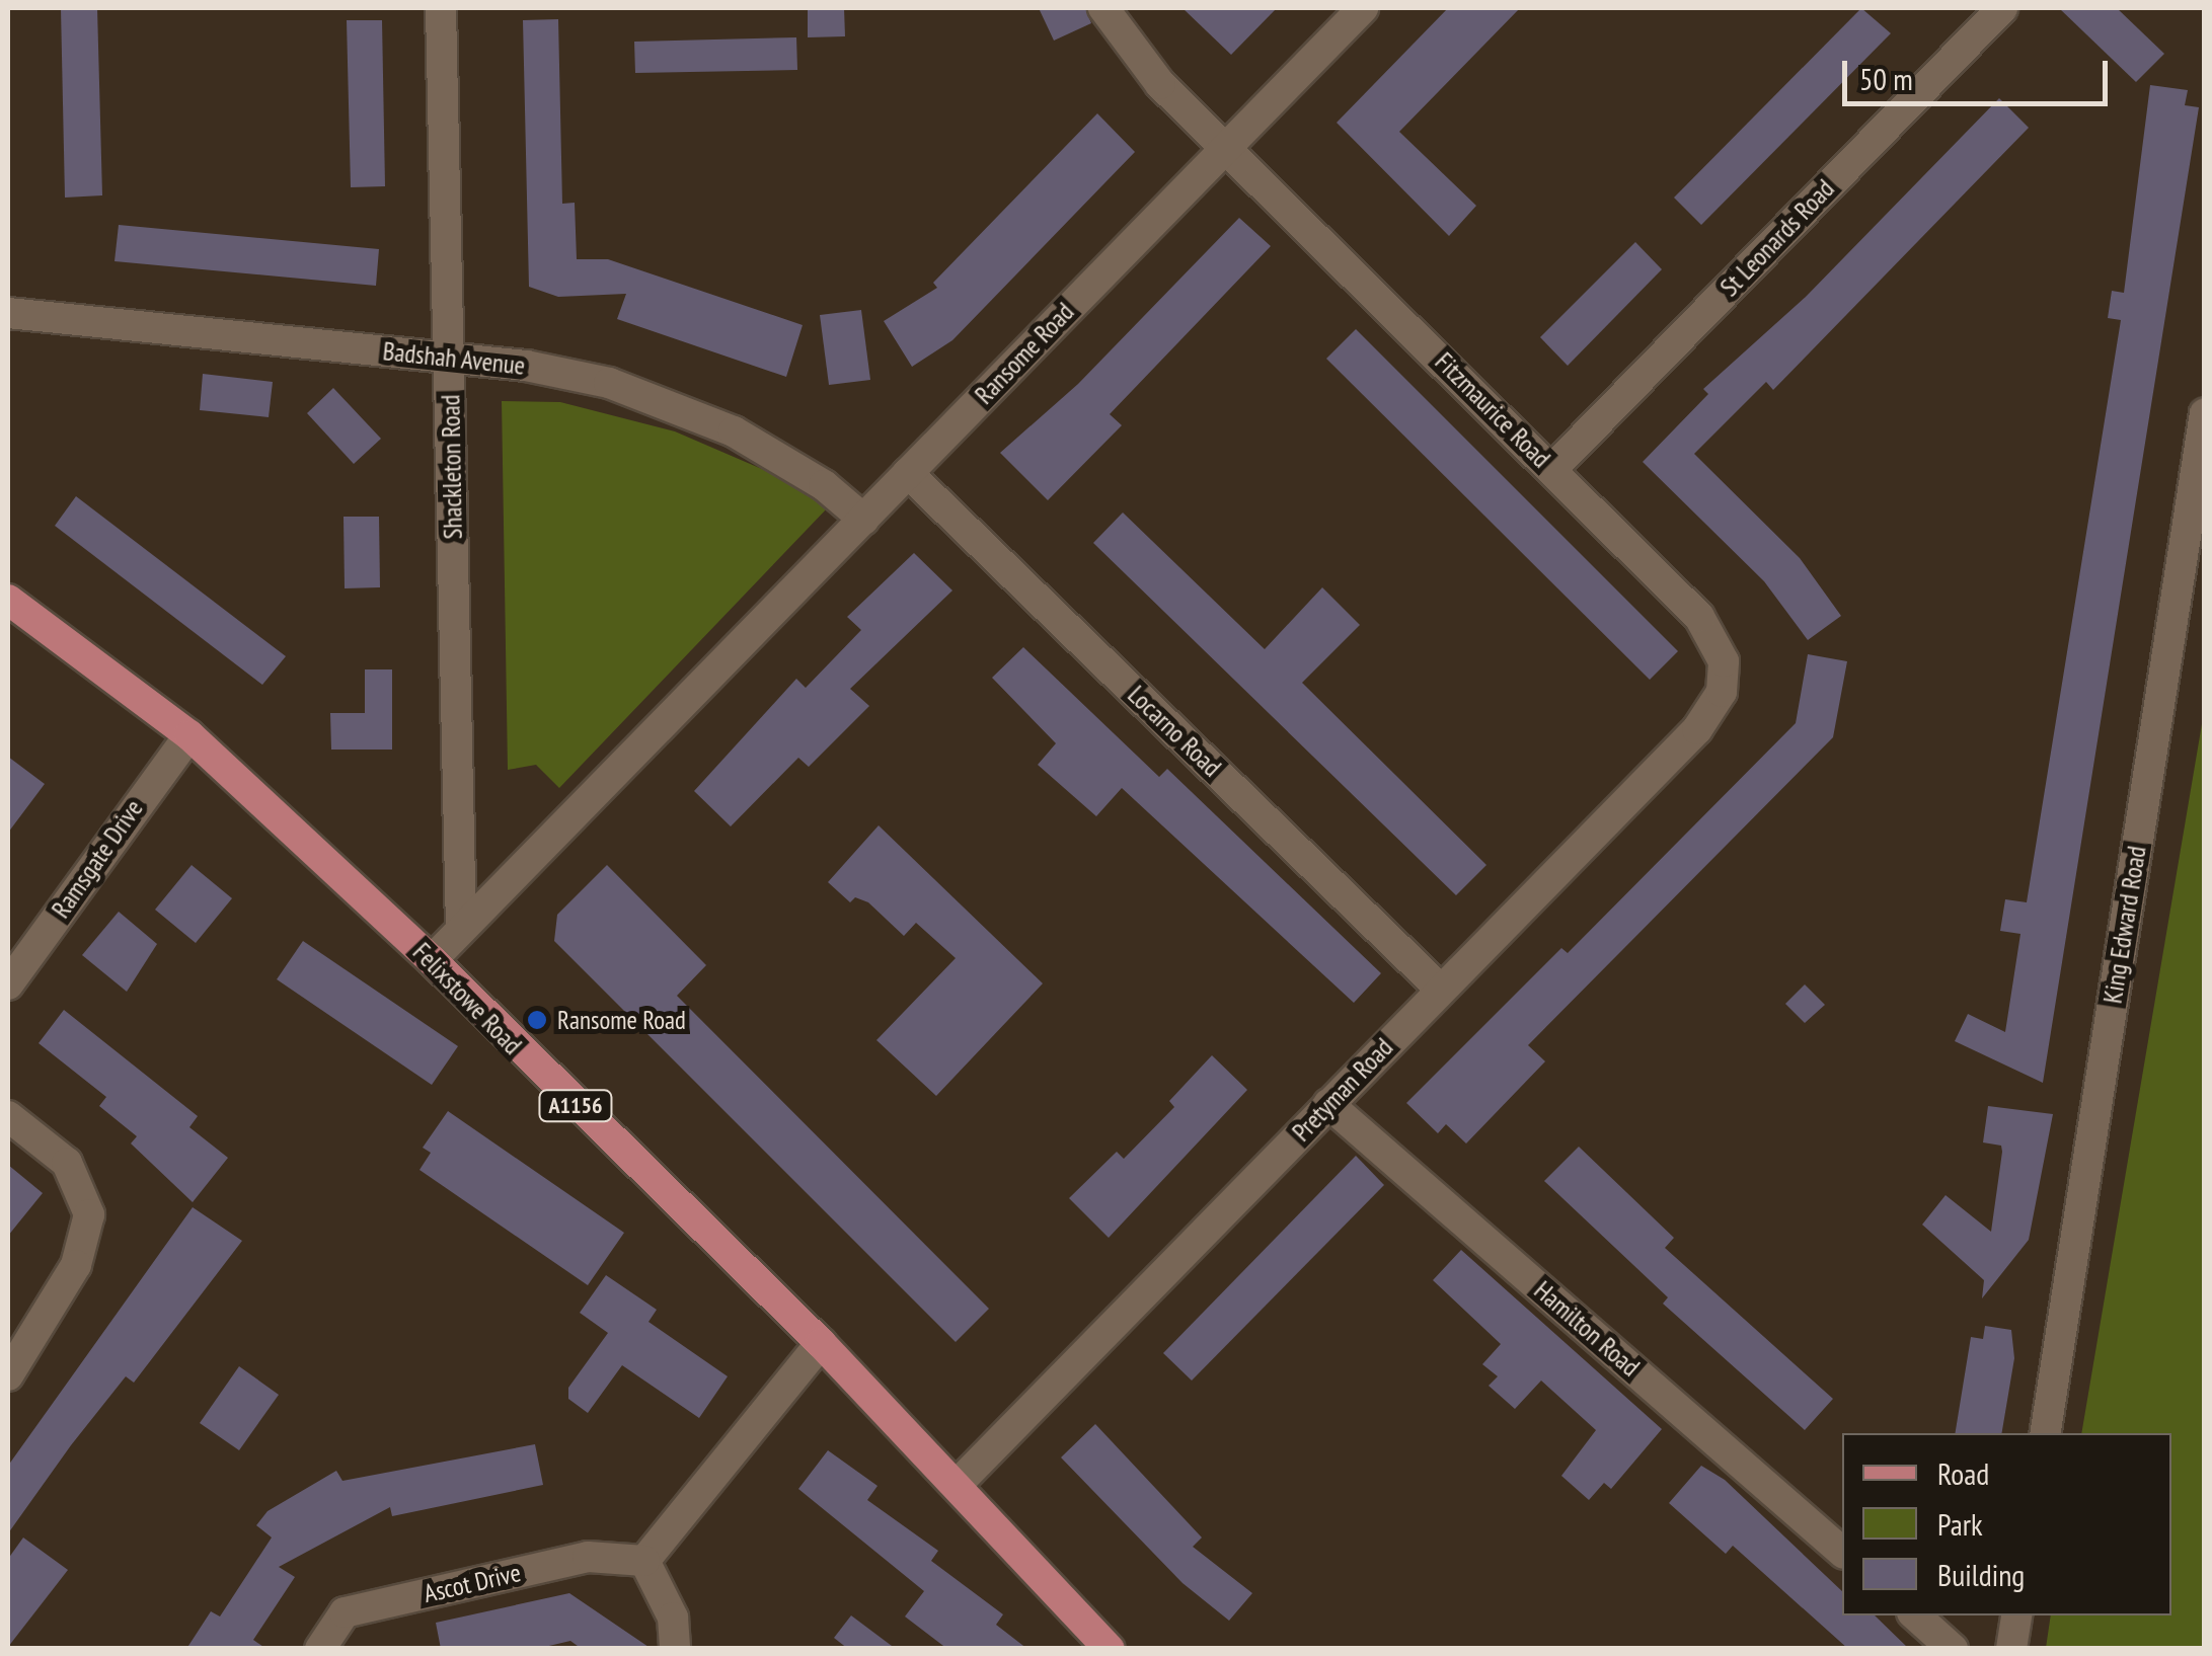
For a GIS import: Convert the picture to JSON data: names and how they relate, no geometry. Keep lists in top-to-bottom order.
{
  "streets": {
    "main road": ["Felixstowe Road", "A1156"],
    "street": [
      "St Leonards Road",
      "Ransome Road",
      "Badshah Avenue",
      "Fitzmaurice Road",
      "Shackleton Road",
      "Locarno Road",
      "Ramsgate Drive",
      "King Edward Road",
      "Pretyman Road",
      "Hamilton Road",
      "Ascot Drive"
    ]
  },
  "crossings": [
    ["St Leonards Road", "Fitzmaurice Road"],
    ["Ransome Road", "Badshah Avenue"],
    ["Ransome Road", "Fitzmaurice Road"],
    ["Ransome Road", "Shackleton Road"],
    ["Ransome Road", "Locarno Road"],
    ["Ransome Road", "Felixstowe Road"],
    ["Badshah Avenue", "Shackleton Road"],
    ["Fitzmaurice Road", "Pretyman Road"],
    ["Locarno Road", "Pretyman Road"],
    ["Ramsgate Drive", "Felixstowe Road"],
    ["Felixstowe Road", "Pretyman Road"],
    ["Pretyman Road", "Hamilton Road"]
  ],
  "places": ["Ransome Road"],
  "legend": ["Road", "Park", "Building"],
  "scale_bar": "50 m"
}
